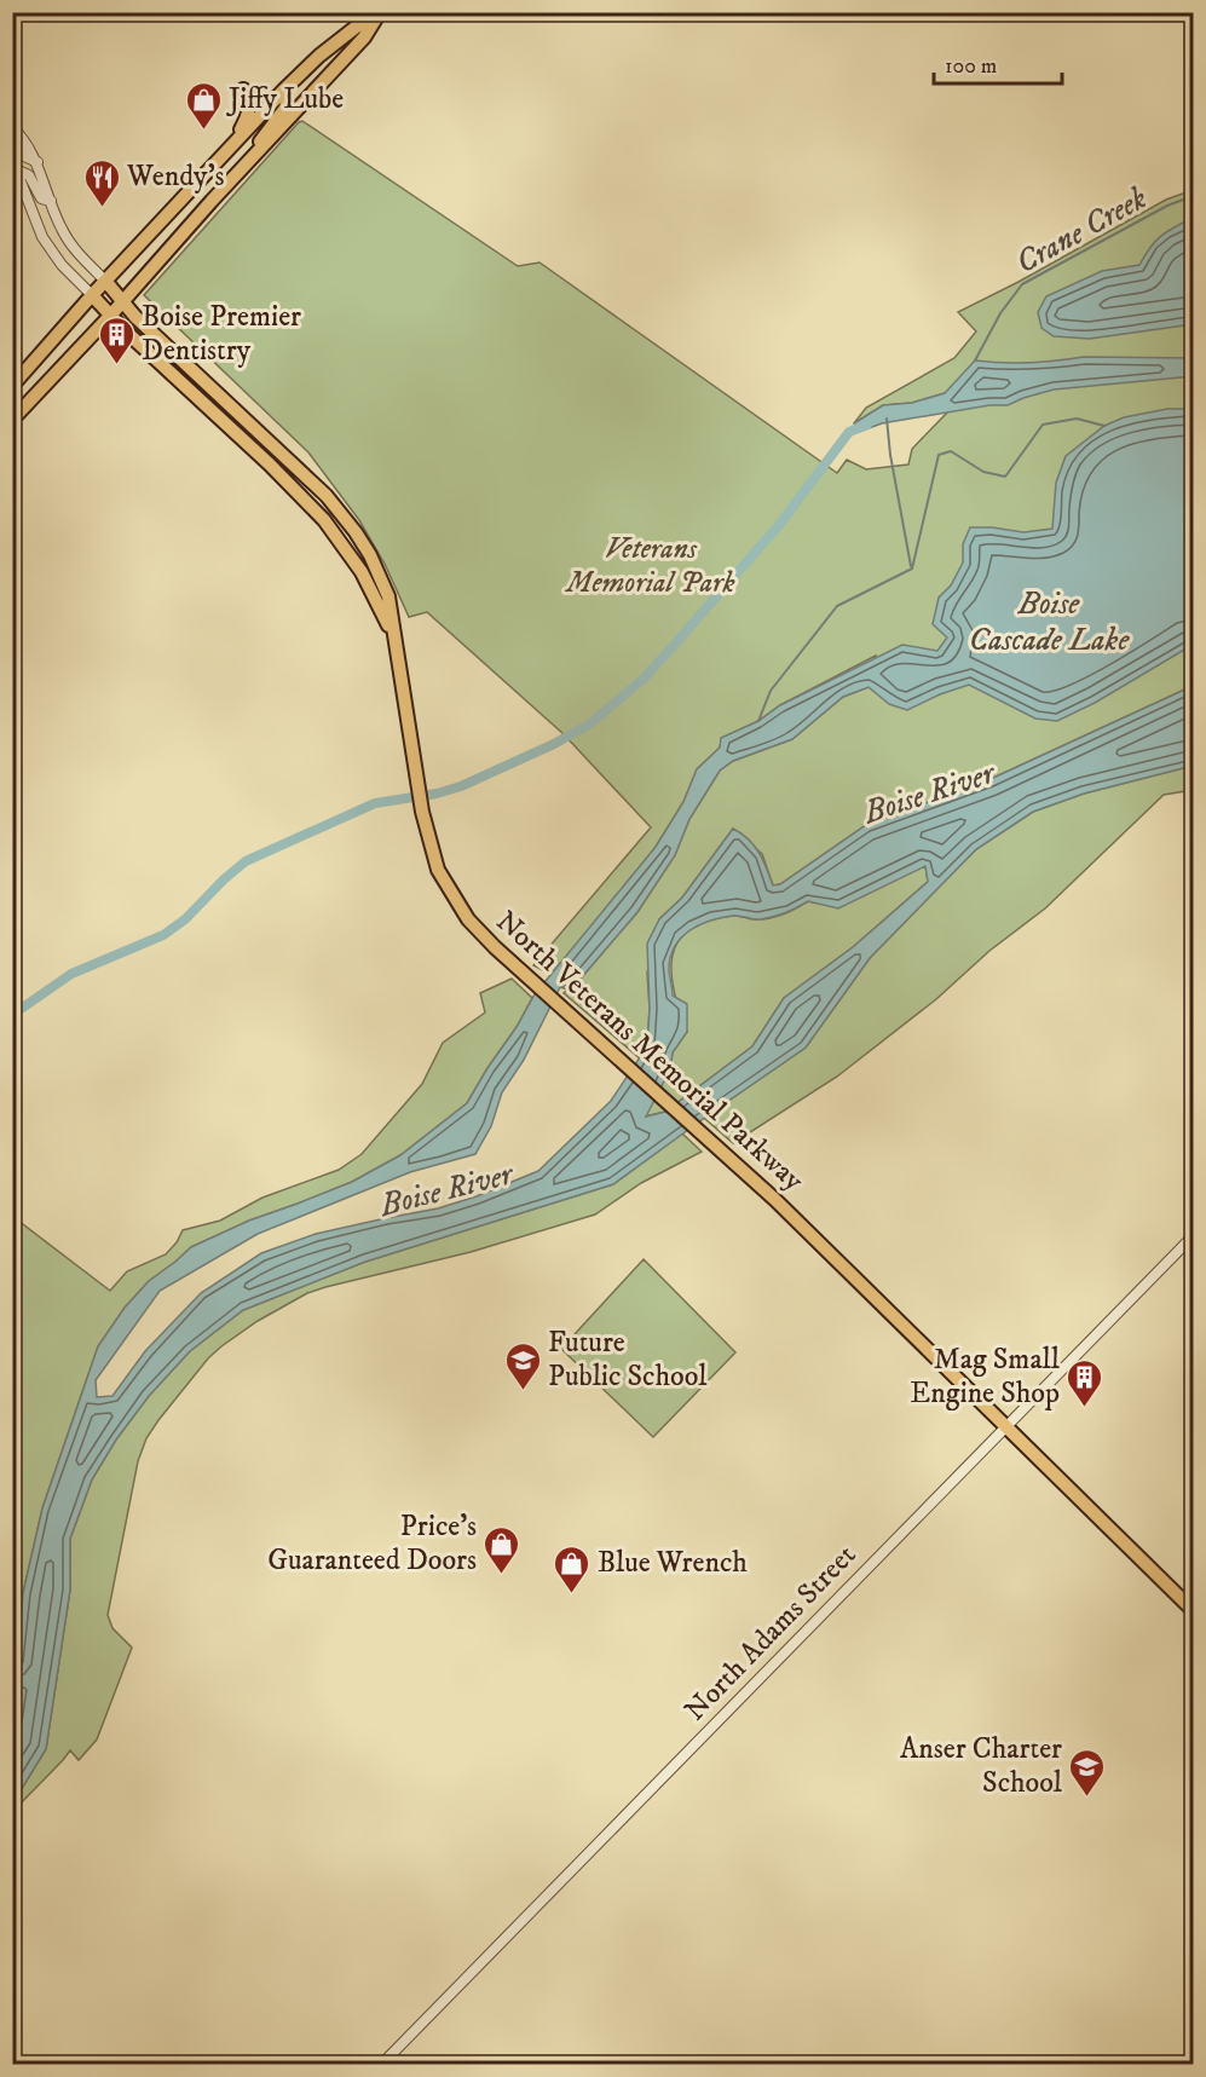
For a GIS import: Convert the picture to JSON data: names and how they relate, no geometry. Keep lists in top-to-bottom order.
{
  "streets": {
    "main road": ["North Veterans Memorial Parkway"],
    "street": ["North Adams Street"]
  },
  "crossings": [
    ["North Veterans Memorial Parkway", "North Adams Street"]
  ],
  "water": ["Crane Creek", "Boise Cascade Lake", "Boise River"],
  "parks": ["Veterans Memorial Park"],
  "places": {
    "shop": ["Jiffy Lube", "Price's Guaranteed Doors", "Blue Wrench"],
    "restaurant": ["Wendy's"],
    "building": ["Boise Premier Dentistry", "Mag Small Engine Shop"],
    "school or university": ["Future Public School", "Anser Charter School"]
  },
  "scale_bar": "100 m"
}
